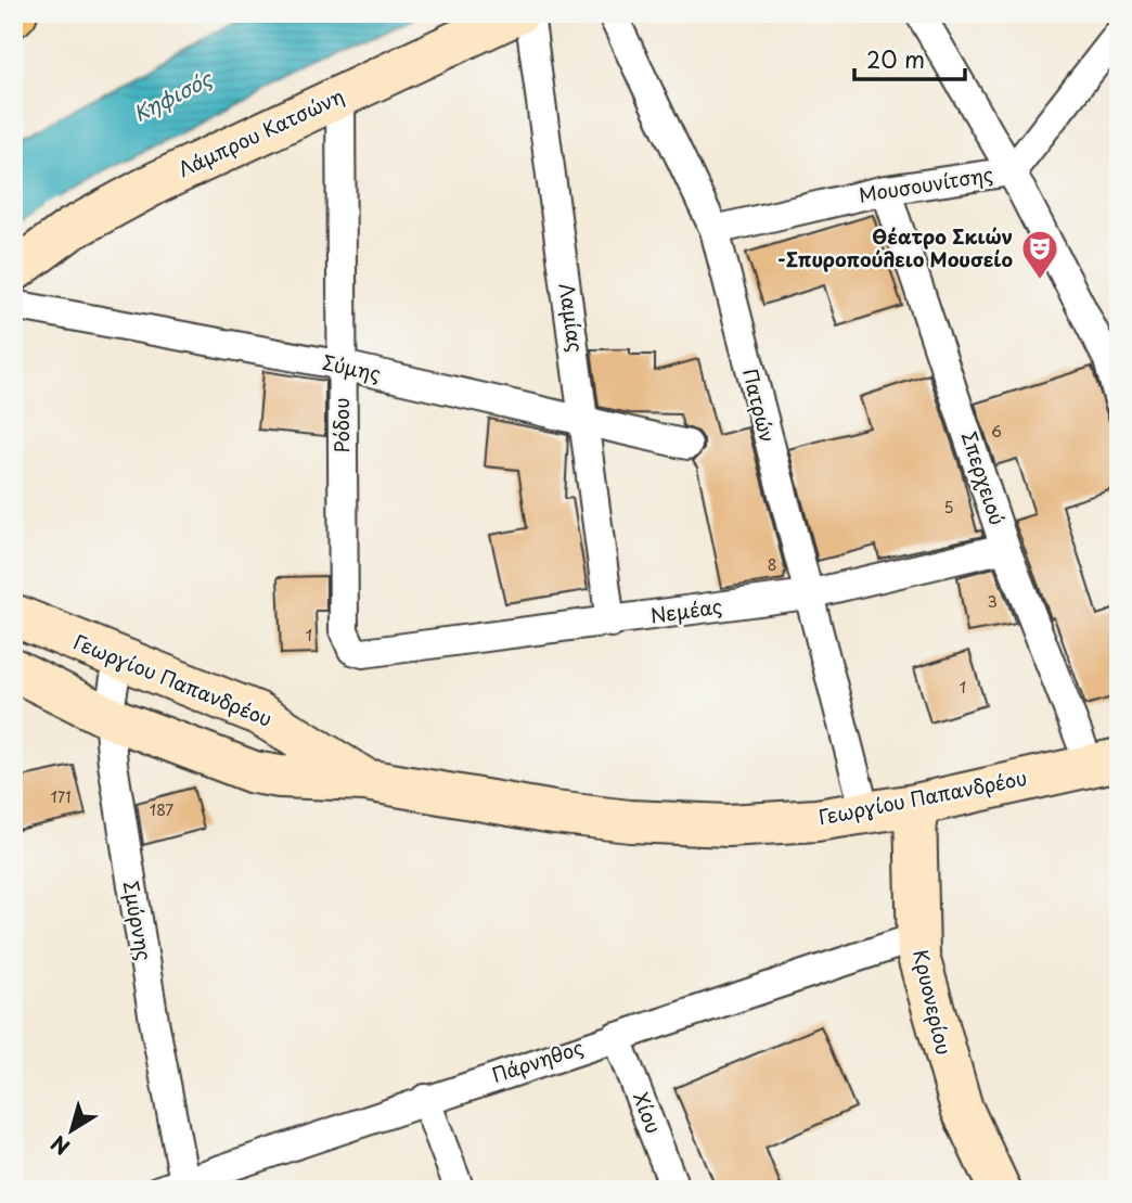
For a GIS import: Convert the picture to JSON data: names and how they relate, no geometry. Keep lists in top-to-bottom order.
{
  "streets": {
    "street": [
      "Λάμπρου Κατσώνη",
      "Μουσουνίτσης",
      "Λαμίας",
      "Σύμης",
      "Πατρών",
      "Ρόδου",
      "Σπερχειού",
      "Νεμέας",
      "Γεωργίου Παπανδρέου",
      "Σμύρνης",
      "Κρυονερίου",
      "Πάρνηθος",
      "Χίου"
    ]
  },
  "crossings": [
    ["Λάμπρου Κατσώνη", "Ρόδου"],
    ["Μουσουνίτσης", "Πατρών"],
    ["Μουσουνίτσης", "Σπερχειού"],
    ["Λαμίας", "Σύμης"],
    ["Λαμίας", "Νεμέας"],
    ["Σύμης", "Ρόδου"],
    ["Πατρών", "Νεμέας"],
    ["Πατρών", "Γεωργίου Παπανδρέου"],
    ["Ρόδου", "Νεμέας"],
    ["Σπερχειού", "Νεμέας"],
    ["Σπερχειού", "Γεωργίου Παπανδρέου"],
    ["Γεωργίου Παπανδρέου", "Σμύρνης"],
    ["Γεωργίου Παπανδρέου", "Κρυονερίου"],
    ["Σμύρνης", "Πάρνηθος"],
    ["Κρυονερίου", "Πάρνηθος"],
    ["Πάρνηθος", "Χίου"]
  ],
  "water": ["Κηφισός"],
  "places": {
    "theatre": ["Θέατρο Σκιών -Σπυροπούλειο Μουσείο"]
  },
  "house_numbers": [
    "6",
    "5",
    "8",
    "3",
    "1",
    "1",
    "171",
    "187"
  ],
  "scale_bar": "20 m",
  "north": "bottom left"
}
